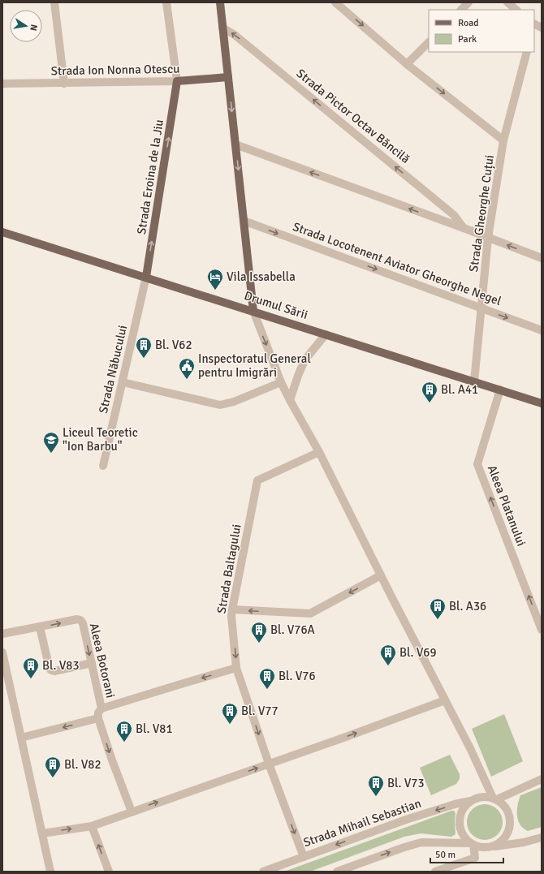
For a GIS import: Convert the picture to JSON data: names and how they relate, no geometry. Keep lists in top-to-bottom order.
{
  "streets": {
    "main road": ["Strada Ion Nonna Otescu", "Strada Eroina de la Jiu", "Drumul Sării"],
    "street": [
      "Strada Pictor Octav Băncilă",
      "Strada Gheorghe Cuțui",
      "Strada Locotenent Aviator Gheorghe Negel",
      "Strada Năbucului",
      "Aleea Platanului",
      "Strada Baltagului",
      "Aleea Botorani",
      "Strada Mihail Sebastian"
    ]
  },
  "crossings": [
    ["Strada Ion Nonna Otescu", "Strada Eroina de la Jiu"],
    ["Strada Eroina de la Jiu", "Drumul Sării"],
    ["Strada Eroina de la Jiu", "Strada Năbucului"],
    ["Strada Gheorghe Cuțui", "Strada Locotenent Aviator Gheorghe Negel"],
    ["Strada Gheorghe Cuțui", "Drumul Sării"],
    ["Drumul Sării", "Strada Năbucului"],
    ["Drumul Sării", "Aleea Platanului"],
    ["Strada Baltagului", "Strada Mihail Sebastian"]
  ],
  "one_way": ["Aleea Platanului", "Strada Baltagului"],
  "places": {
    "hotel": ["Vila Issabella"],
    "building": [
      "Bl. V62",
      "Bl. A41",
      "Bl. A36",
      "Bl. V76A",
      "Bl. V69",
      "Bl. V83",
      "Bl. V76",
      "Bl. V77",
      "Bl. V81",
      "Bl. V82",
      "Bl. V73"
    ],
    "public building": ["Inspectoratul General pentru Imigrări"],
    "school or university": ["Liceul Teoretic \"Ion Barbu\""]
  },
  "legend": ["Road", "Park"],
  "scale_bar": "50 m",
  "north": "right"
}
